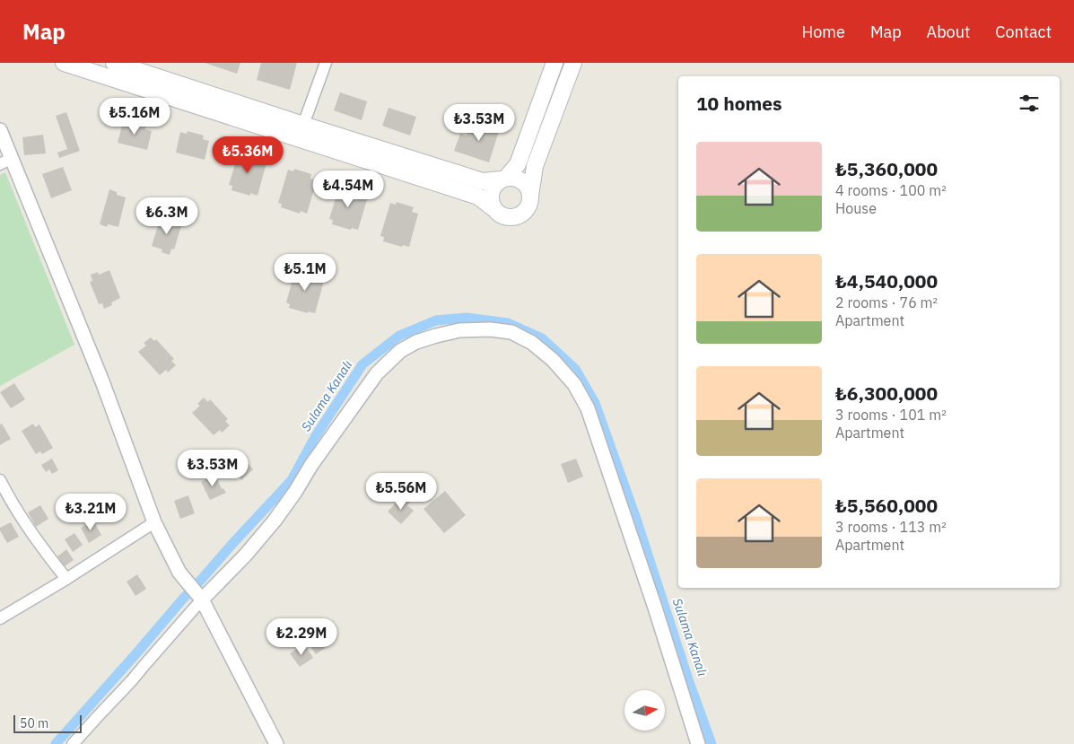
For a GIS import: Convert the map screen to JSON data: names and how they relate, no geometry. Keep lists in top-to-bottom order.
{
  "water": ["Sulama Kanalı"],
  "scale_bar": "50 m",
  "north": "right",
  "page": {
    "header": "Map",
    "nav": [
      "Home",
      "Map",
      "About",
      "Contact"
    ],
    "heading": "10 homes",
    "price": [
      "₺5.16M",
      "₺3.53M",
      "₺5.36M",
      "₺4.54M",
      "₺6.3M",
      "₺5.1M",
      "₺3.53M",
      "₺5.56M",
      "₺3.21M",
      "₺2.29M"
    ],
    "list": [
      {
        "name": "₺5,360,000",
        "note": "4 rooms · 100 m² · House"
      },
      {
        "name": "₺4,540,000",
        "note": "2 rooms · 76 m² · Apartment"
      },
      {
        "name": "₺6,300,000",
        "note": "3 rooms · 101 m² · Apartment"
      },
      {
        "name": "₺5,560,000",
        "note": "3 rooms · 113 m² · Apartment"
      }
    ],
    "scale": "50 m"
  }
}
